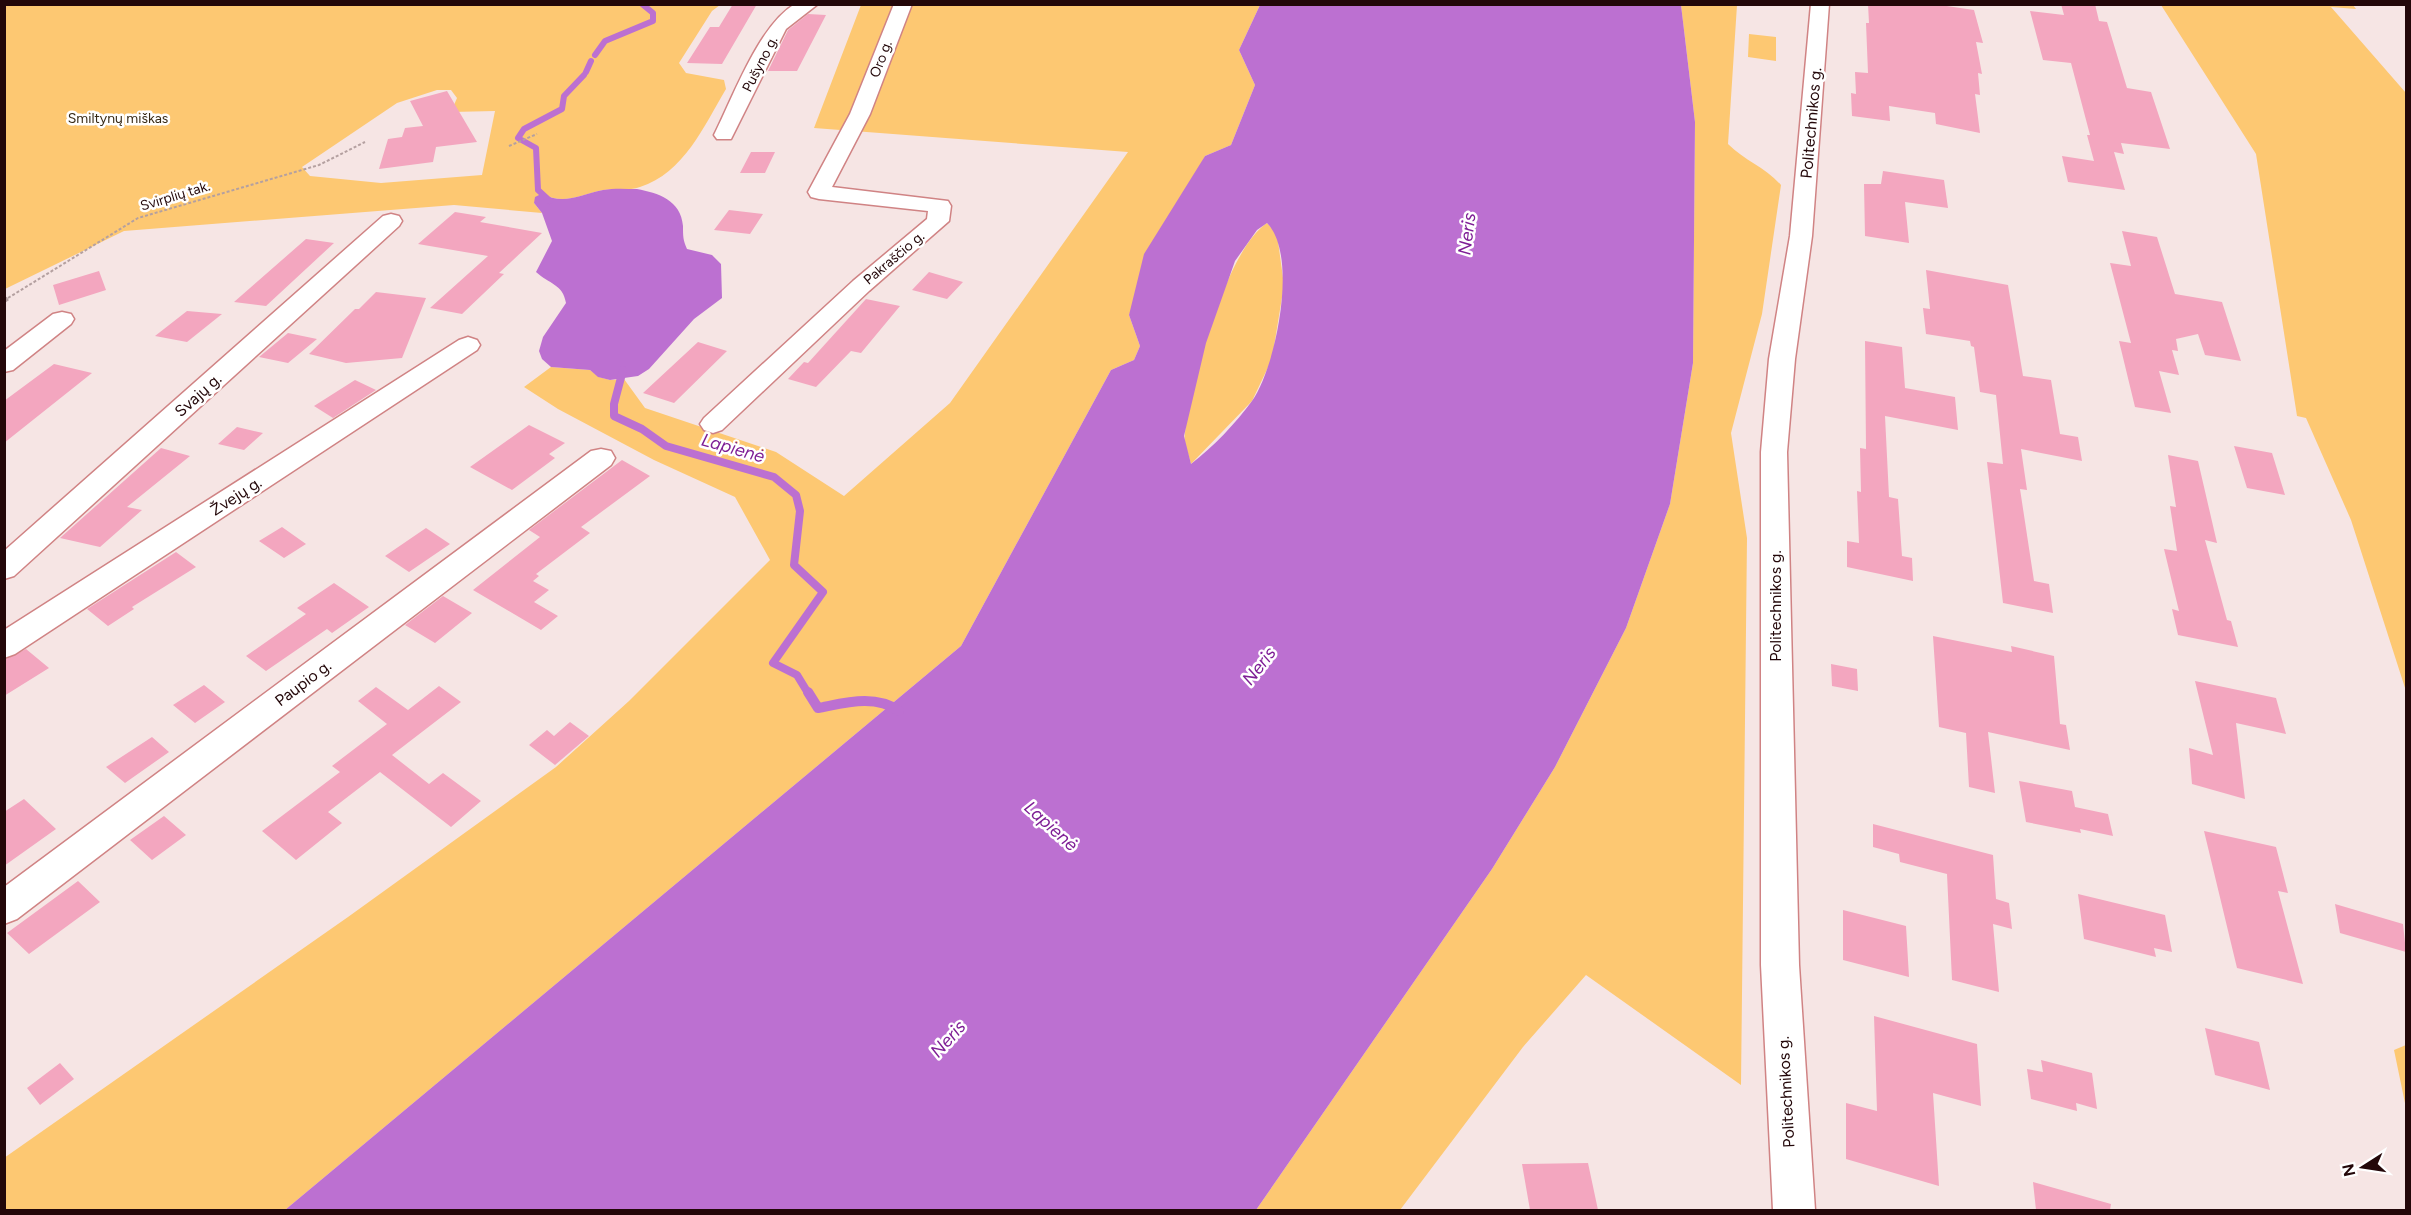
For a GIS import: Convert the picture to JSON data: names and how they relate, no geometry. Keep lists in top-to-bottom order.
{
  "streets": {
    "street": [
      "Oro g.",
      "Pušyno g.",
      "Politechnikos g.",
      "Pakraščio g.",
      "Svajų g.",
      "Žvejų g.",
      "Paupio g."
    ],
    "path": ["Svirplių tak."]
  },
  "crossings": [
    ["Oro g.", "Pakraščio g."]
  ],
  "water": ["Neris", "Lapienė"],
  "parks": ["Smiltynų miškas"],
  "north": "left"
}
